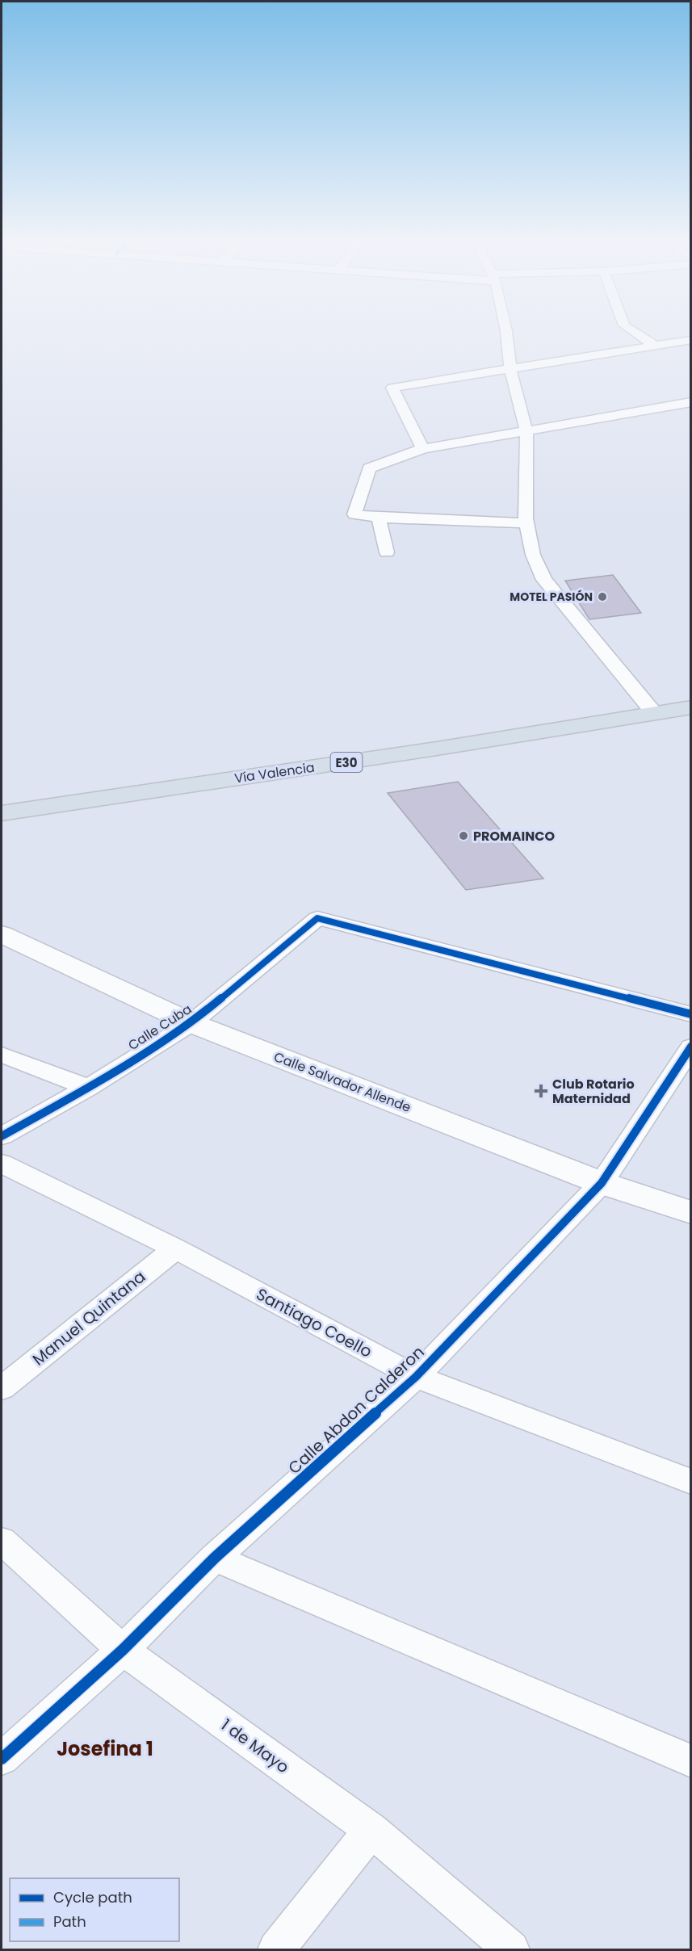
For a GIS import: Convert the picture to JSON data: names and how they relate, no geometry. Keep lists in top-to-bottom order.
{
  "streets": {
    "highway": ["E30", "Vía Valencia"],
    "street": [
      "Calle Cuba",
      "Calle Salvador Allende",
      "Manuel Quintana",
      "Santiago Coello",
      "Calle Abdon Calderon",
      "1 de Mayo"
    ]
  },
  "crossings": [
    ["Calle Cuba", "Calle Salvador Allende"],
    ["Calle Salvador Allende", "Calle Abdon Calderon"],
    ["Manuel Quintana", "Santiago Coello"],
    ["Santiago Coello", "Calle Abdon Calderon"],
    ["Calle Abdon Calderon", "1 de Mayo"]
  ],
  "districts": ["Josefina 1"],
  "places": {
    "other": ["MOTEL PASIÓN", "PROMAINCO"],
    "health": ["Club Rotario Maternidad"]
  },
  "legend": ["Cycle path", "Path"]
}
